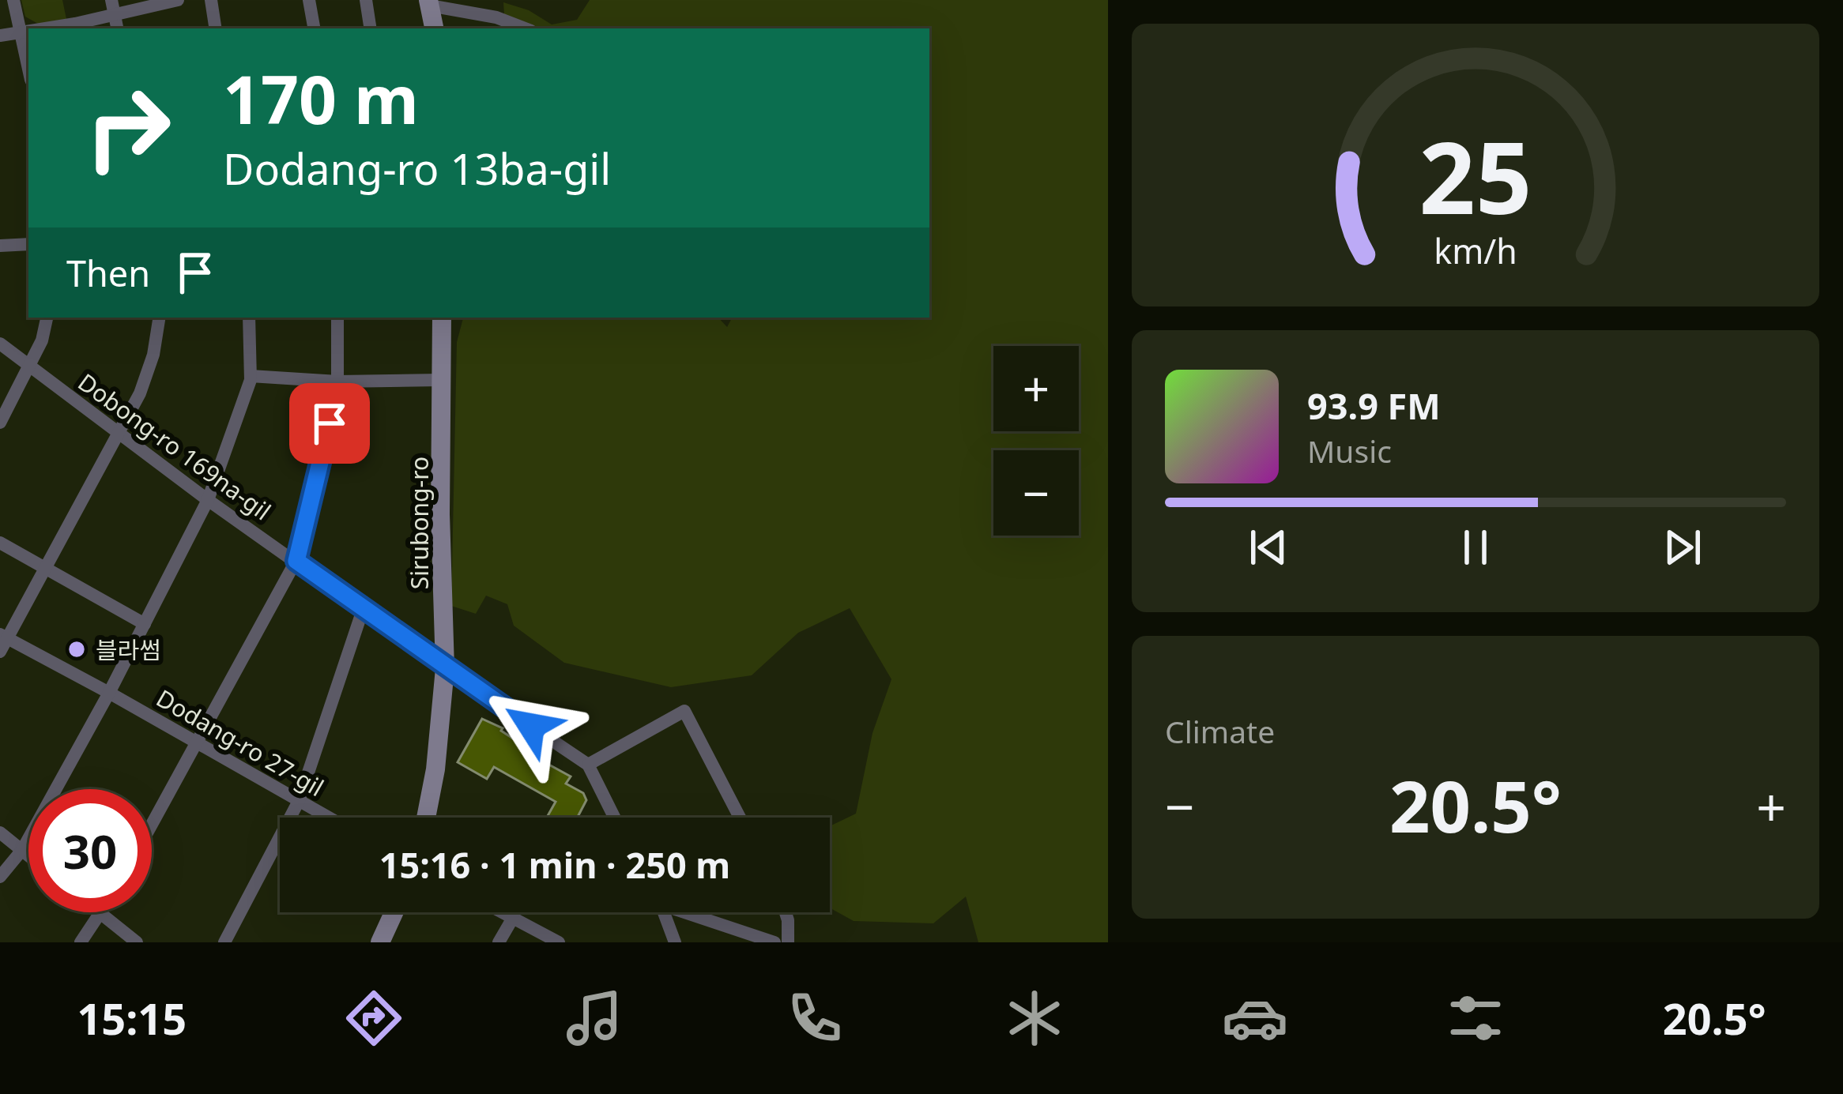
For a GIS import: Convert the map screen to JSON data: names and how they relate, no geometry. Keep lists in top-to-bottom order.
{
  "streets": {
    "street": ["Dobong-ro 169na-gil", "Sirubong-ro", "Dodang-ro 27-gil"]
  },
  "crossings": [
    ["Dobong-ro 169na-gil", "Sirubong-ro"]
  ],
  "places": ["블라썸"],
  "page": {
    "turn": ["170 m", "Dodang-ro 13ba-gil"],
    "then": "Then",
    "map_buttons": ["+", "−"],
    "song": ["93.9 FM", "Music"],
    "tile": "Climate",
    "heat": ["−", "20.5°", "+"],
    "limit": "30",
    "trip": "15:16 · 1 min · 250 m",
    "tabs": ["15:15", "20.5°"],
    "gauge": ["25", "km/h"]
  }
}
